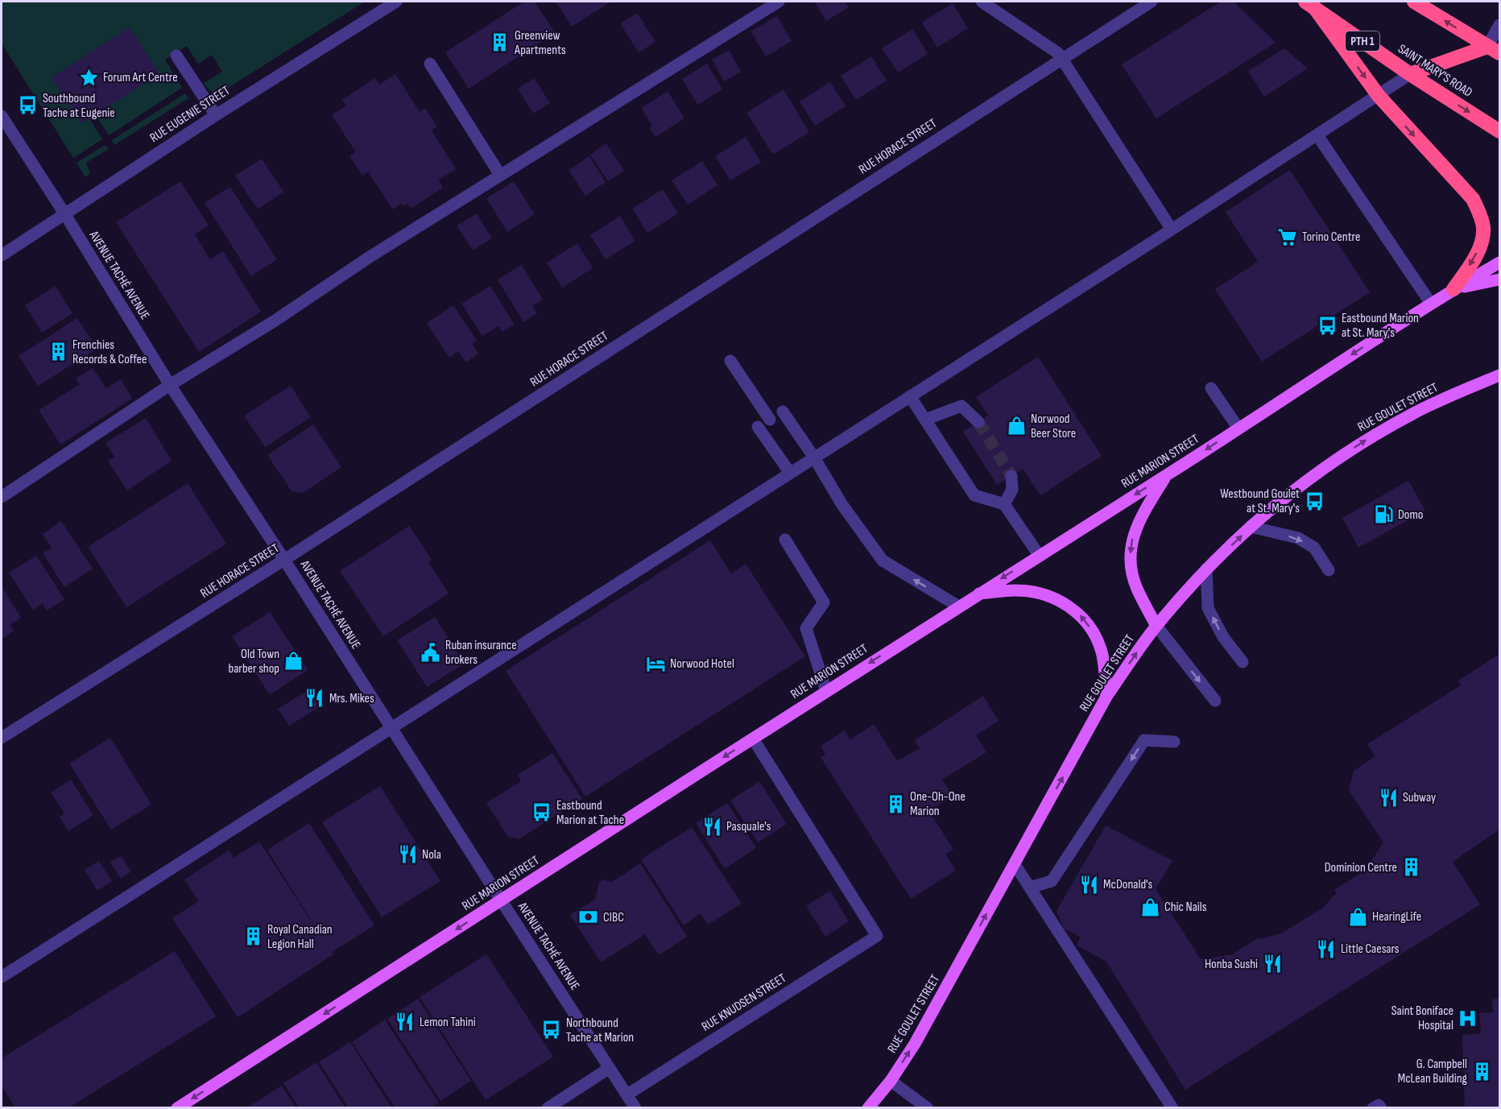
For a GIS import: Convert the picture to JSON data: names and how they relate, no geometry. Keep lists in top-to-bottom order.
{
  "streets": {
    "highway": ["PTH 1", "SAINT MARY'S ROAD"],
    "main road": ["RUE GOULET STREET", "RUE MARION STREET"],
    "street": [
      "RUE EUGENIE STREET",
      "RUE HORACE STREET",
      "AVENUE TACHÉ AVENUE",
      "RUE KNUDSEN STREET"
    ]
  },
  "crossings": [
    ["RUE EUGENIE STREET", "AVENUE TACHÉ AVENUE"],
    ["RUE HORACE STREET", "AVENUE TACHÉ AVENUE"],
    ["AVENUE TACHÉ AVENUE", "RUE MARION STREET"],
    ["AVENUE TACHÉ AVENUE", "RUE KNUDSEN STREET"],
    ["RUE MARION STREET", "RUE KNUDSEN STREET"]
  ],
  "one_way": ["RUE GOULET STREET", "RUE MARION STREET"],
  "places": {
    "building": [
      "Greenview Apartments",
      "Frenchies Records & Coffee",
      "One-Oh-One Marion",
      "Dominion Centre",
      "Royal Canadian Legion Hall",
      "G. Campbell McLean Building"
    ],
    "place": ["Forum Art Centre"],
    "bus stop": [
      "Southbound Tache at Eugenie",
      "Eastbound Marion at St. Mary's",
      "Westbound Goulet at St. Mary's",
      "Eastbound Marion at Tache",
      "Northbound Tache at Marion"
    ],
    "supermarket": ["Torino Centre"],
    "shop": [
      "Norwood Beer Store",
      "Old Town barber shop",
      "Chic Nails",
      "HearingLife"
    ],
    "fuel station": ["Domo"],
    "public building": ["Ruban insurance brokers"],
    "hotel": ["Norwood Hotel"],
    "restaurant": [
      "Mrs. Mikes",
      "Subway",
      "Pasquale's",
      "Nola",
      "McDonald's",
      "Little Caesars",
      "Honba Sushi",
      "Lemon Tahini"
    ],
    "bank": ["CIBC"],
    "hospital": ["Saint Boniface Hospital"]
  }
}
